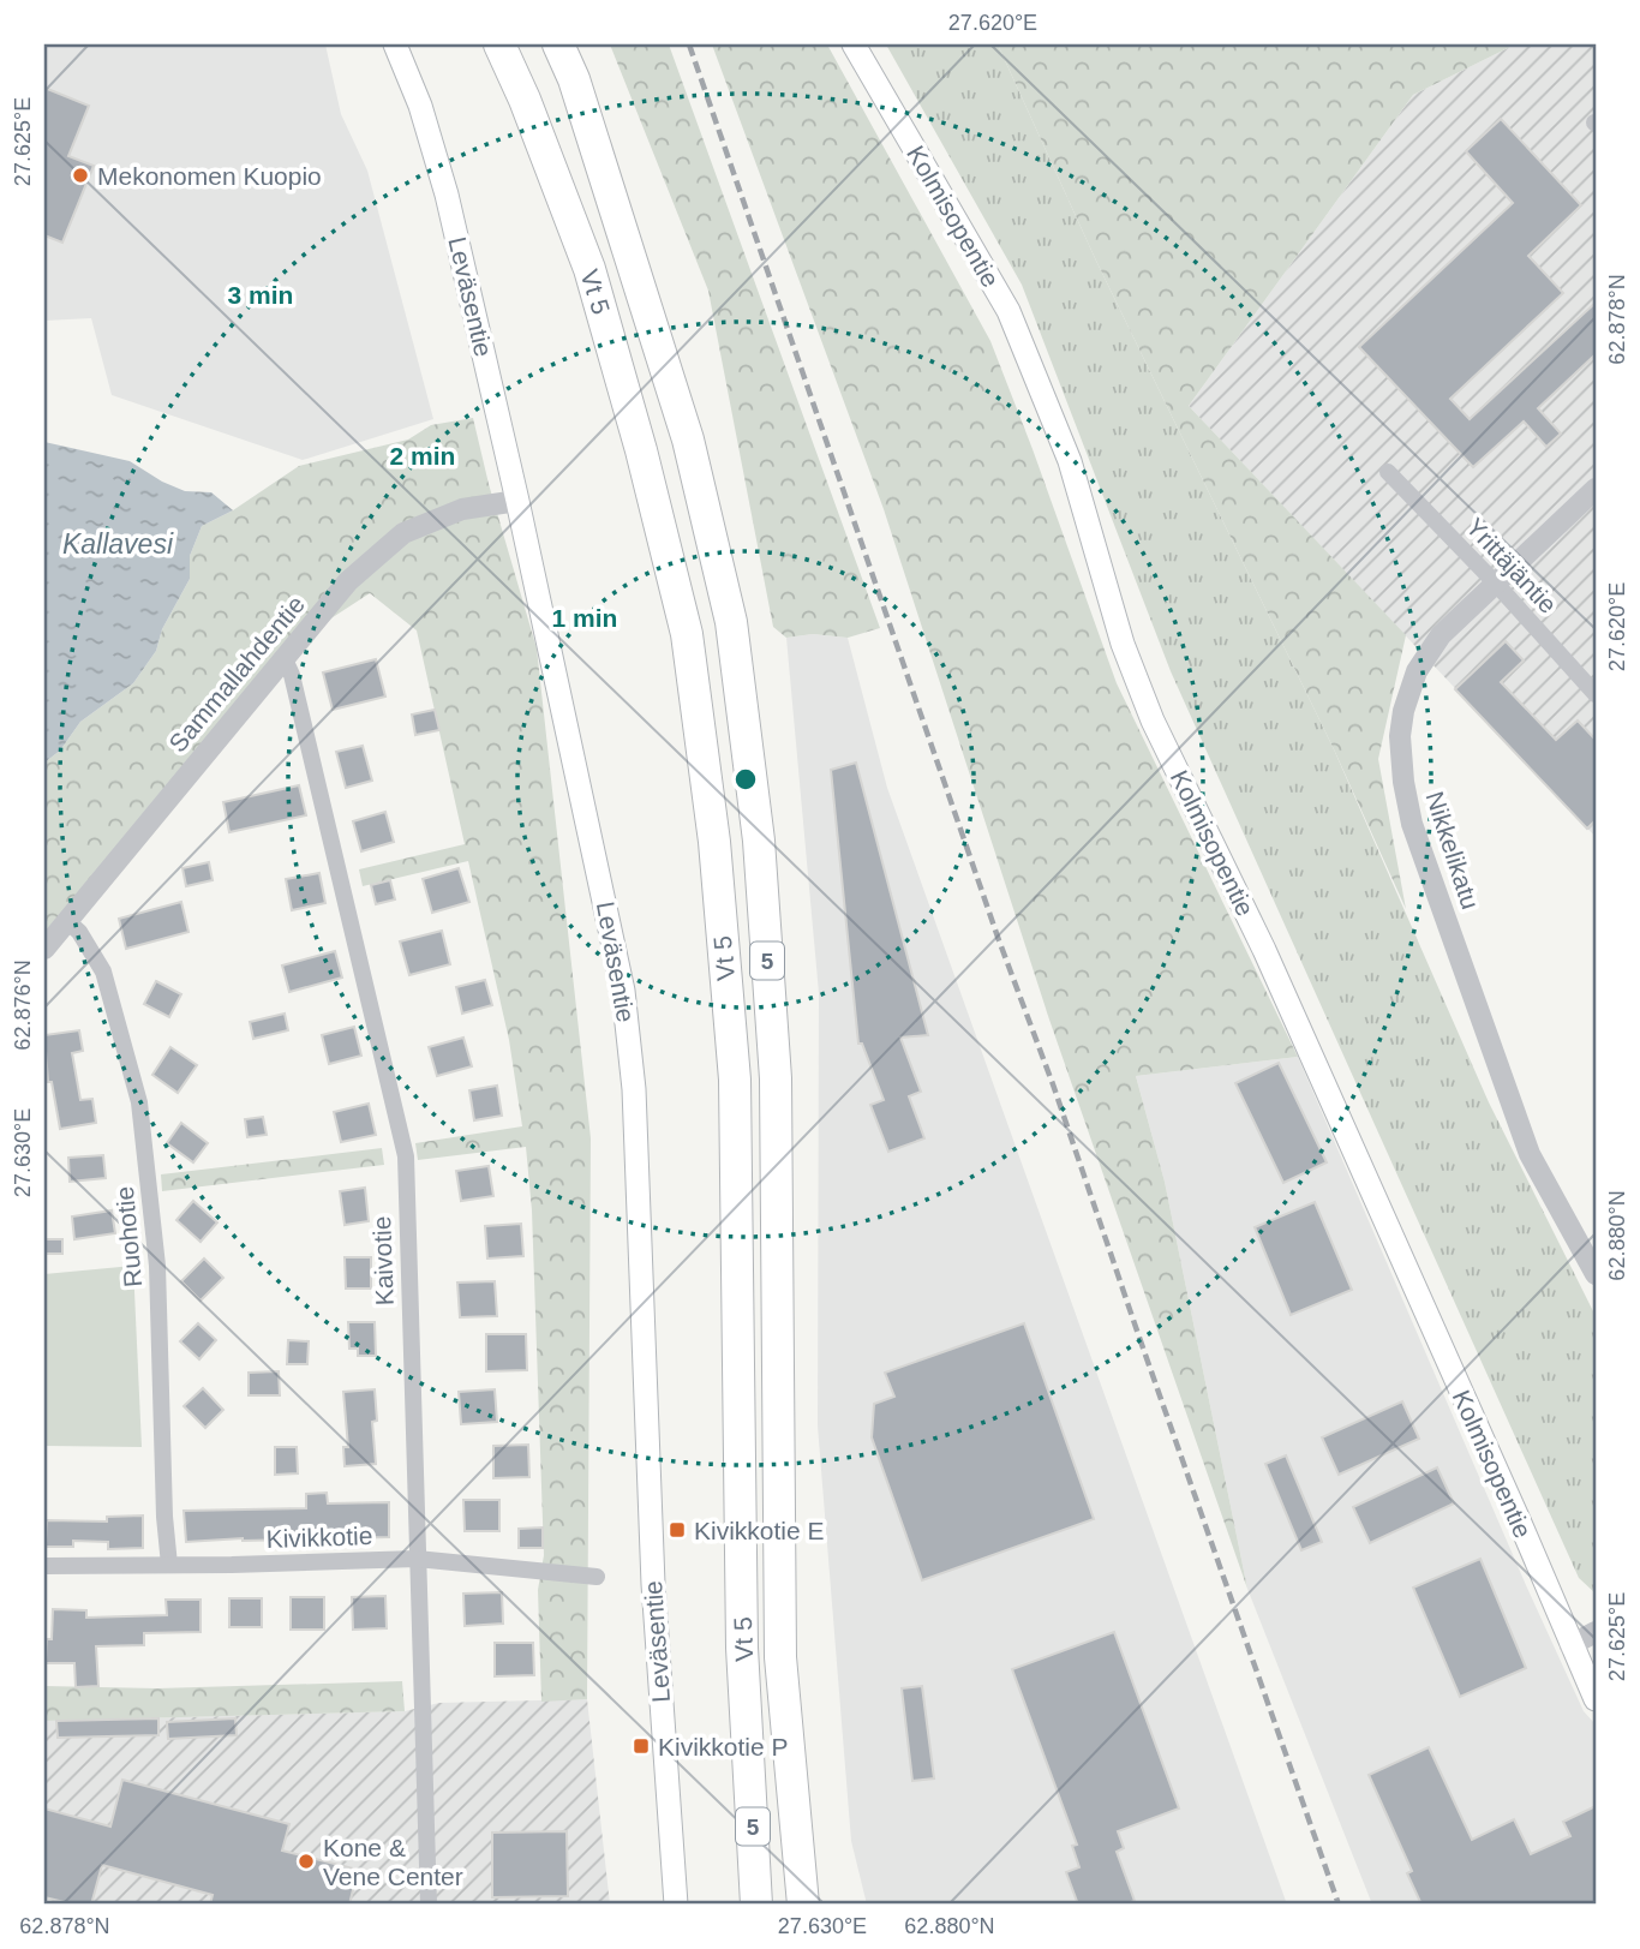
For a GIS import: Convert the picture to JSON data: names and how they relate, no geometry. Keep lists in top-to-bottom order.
{
  "streets": {
    "highway": ["Vt 5", "5"],
    "main road": ["Kolmisopentie", "Leväsentie"],
    "street": [
      "Yrittäjäntie",
      "Sammallahdentie",
      "Nikkelikatu",
      "Ruohotie",
      "Kaivotie",
      "Kivikkotie"
    ]
  },
  "crossings": [
    ["Leväsentie", "Sammallahdentie"],
    ["Yrittäjäntie", "Nikkelikatu"],
    ["Sammallahdentie", "Ruohotie"],
    ["Sammallahdentie", "Kaivotie"],
    ["Ruohotie", "Kivikkotie"],
    ["Kaivotie", "Kivikkotie"]
  ],
  "water": ["Kallavesi"],
  "places": {
    "other": ["Mekonomen Kuopio", "Kone & Vene Center"],
    "transit": ["Kivikkotie E", "Kivikkotie P"]
  },
  "coordinates": [
    "27.620°E",
    "27.625°E",
    "62.878°N",
    "62.876°N",
    "27.630°E",
    "62.880°N"
  ],
  "rings": ["3 min", "2 min", "1 min"]
}
